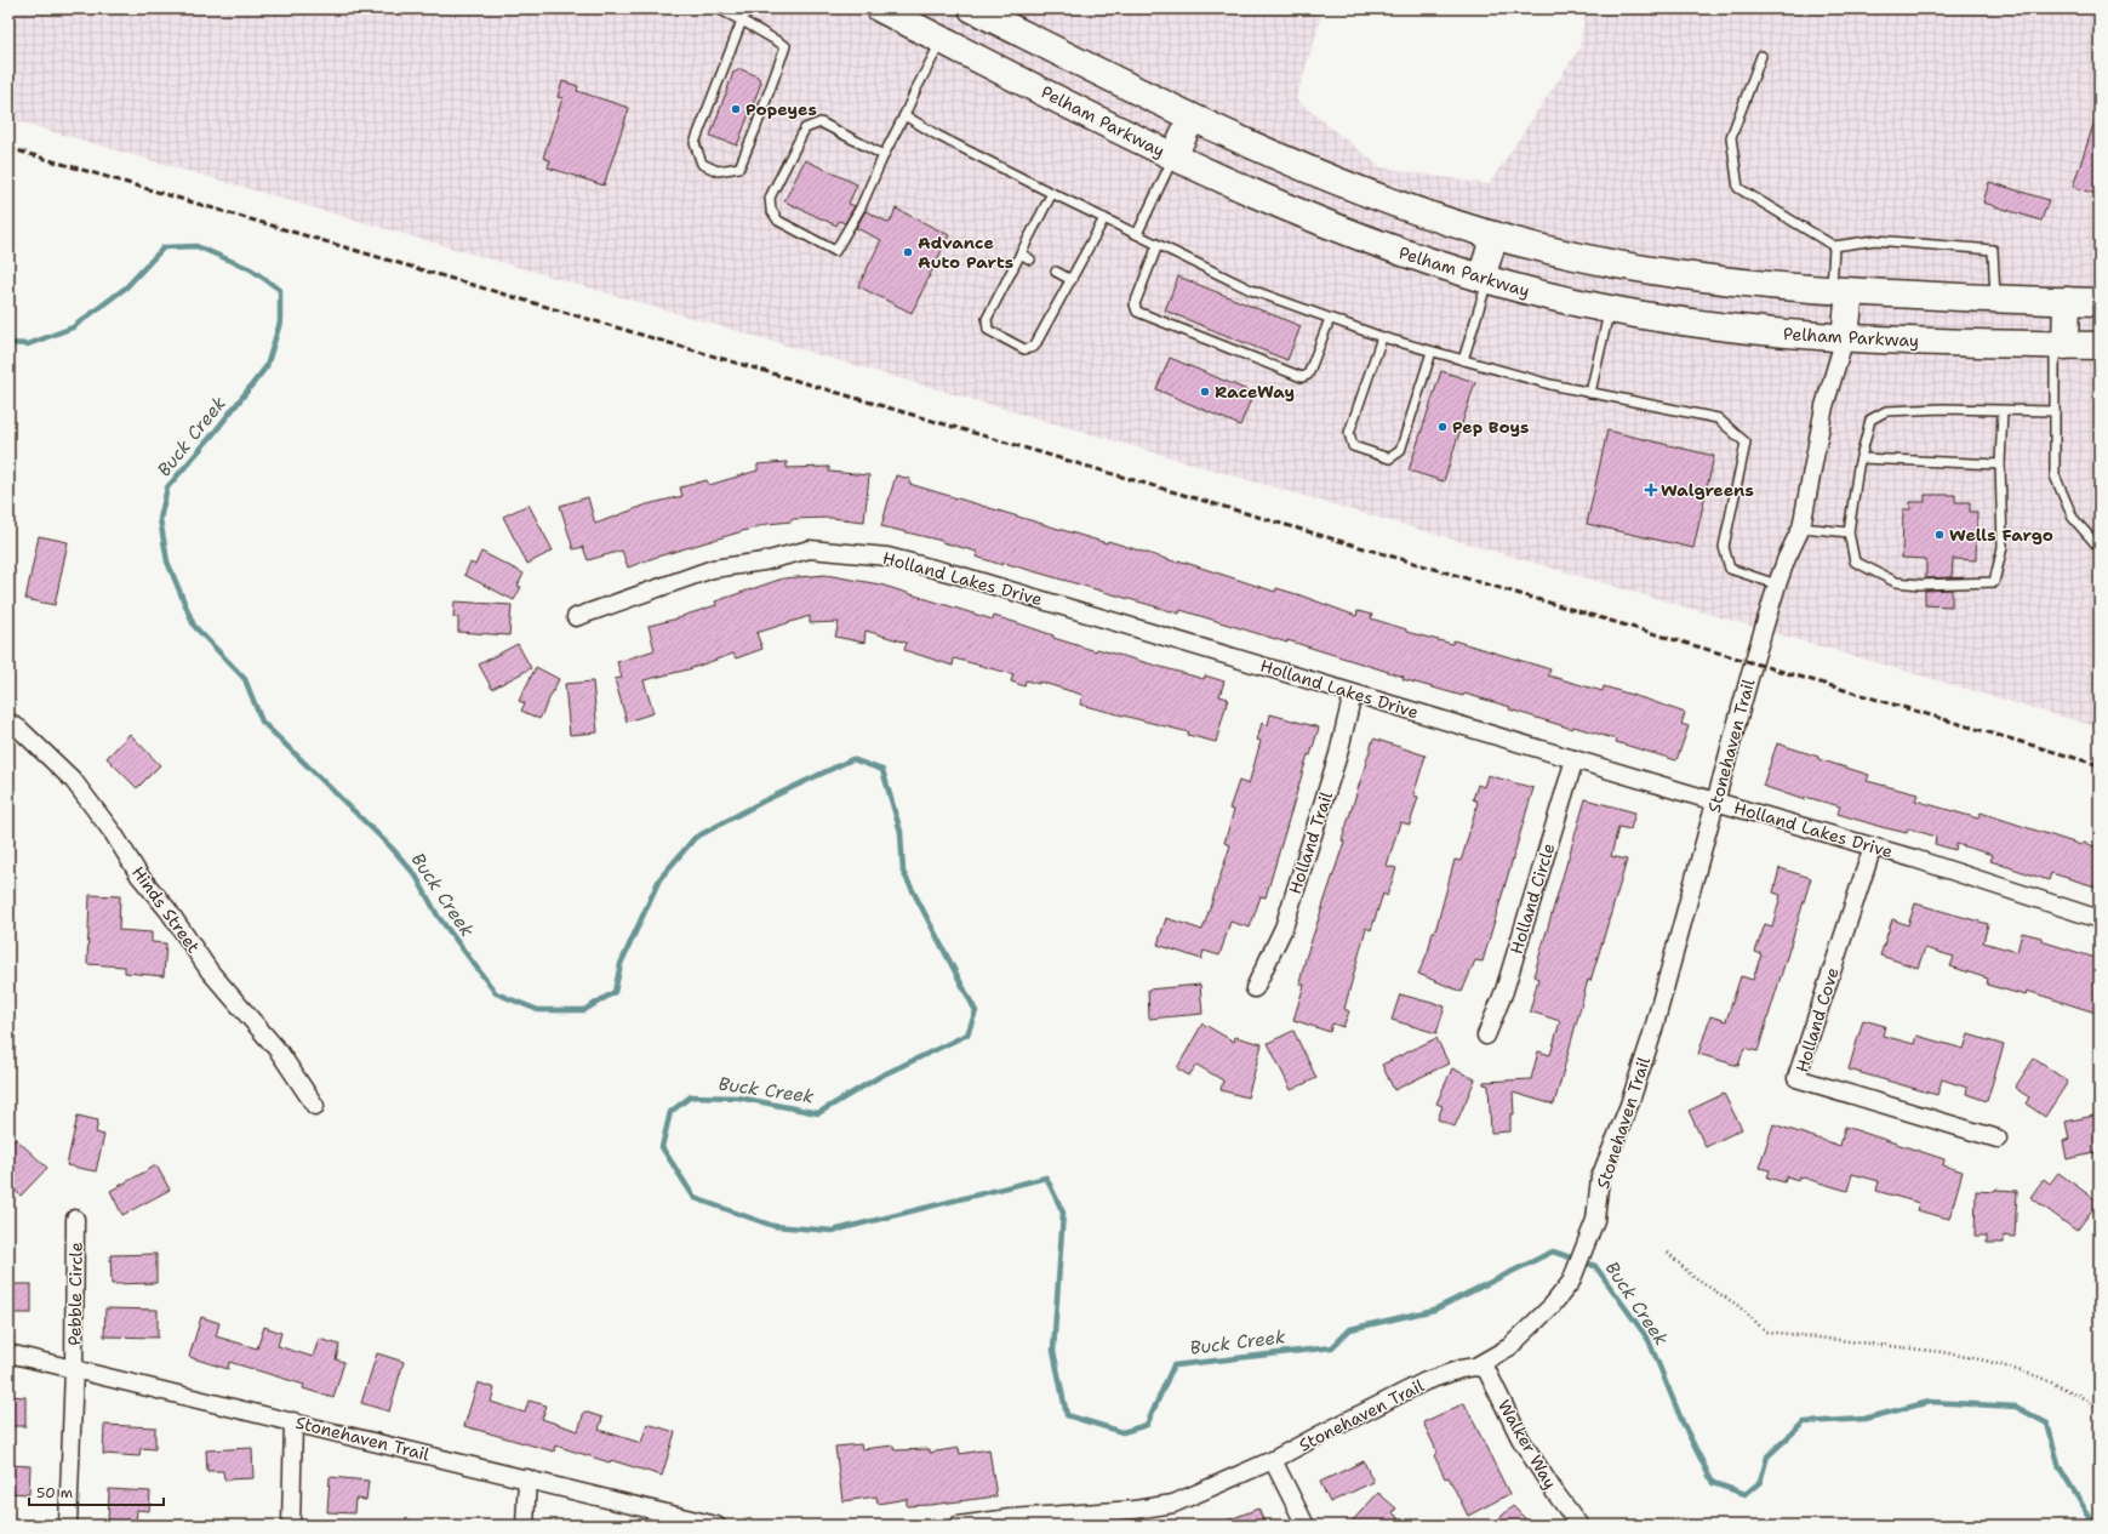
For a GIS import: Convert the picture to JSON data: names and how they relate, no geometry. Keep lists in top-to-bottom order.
{
  "streets": {
    "main road": ["Pelham Parkway"],
    "street": [
      "Holland Lakes Drive",
      "Stonehaven Trail",
      "Holland Trail",
      "Holland Circle",
      "Hinds Street",
      "Holland Cove",
      "Pebble Circle",
      "Walker Way"
    ]
  },
  "crossings": [
    ["Pelham Parkway", "Stonehaven Trail"],
    ["Holland Lakes Drive", "Stonehaven Trail"],
    ["Holland Lakes Drive", "Holland Trail"],
    ["Holland Lakes Drive", "Holland Circle"],
    ["Holland Lakes Drive", "Holland Cove"],
    ["Stonehaven Trail", "Pebble Circle"],
    ["Stonehaven Trail", "Walker Way"]
  ],
  "water": ["Buck Creek"],
  "places": {
    "other": [
      "Popeyes",
      "Advance Auto Parts",
      "RaceWay",
      "Pep Boys",
      "Wells Fargo"
    ],
    "health": ["Walgreens"]
  },
  "scale_bar": "50 m"
}
